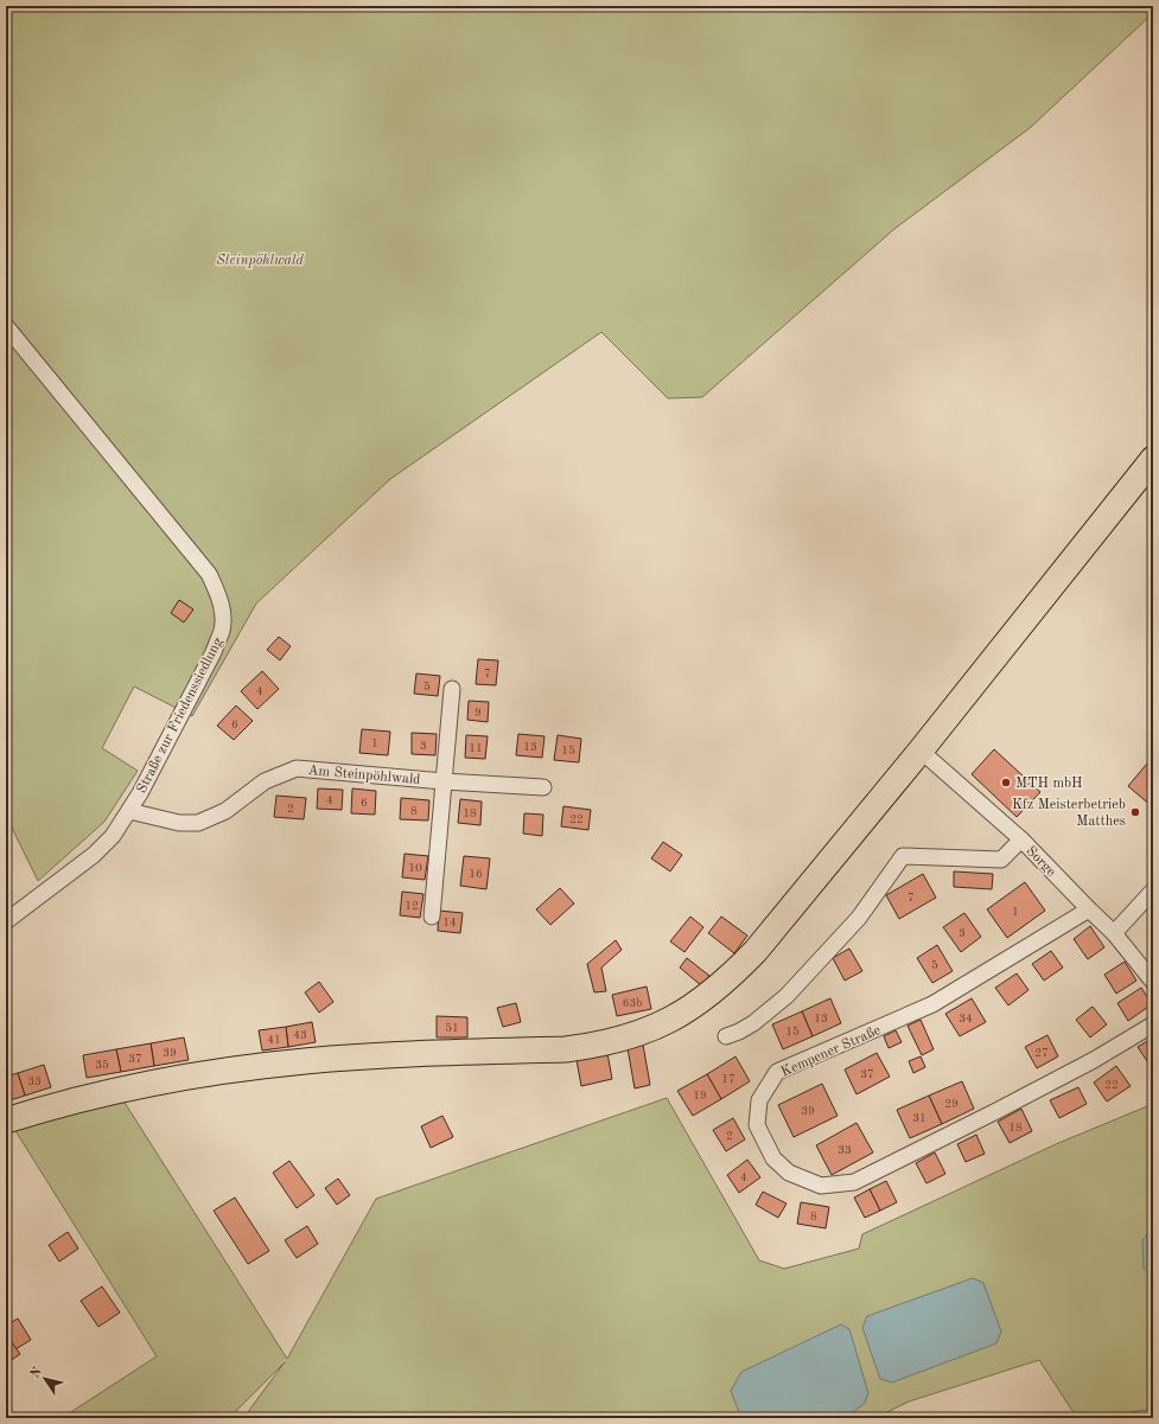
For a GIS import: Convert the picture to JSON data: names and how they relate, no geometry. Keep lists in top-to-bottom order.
{
  "streets": {
    "street": [
      "Straße zur Friedenssiedlung",
      "Am Steinpöhlwald",
      "Sorge",
      "Kempener Straße"
    ]
  },
  "crossings": [
    ["Straße zur Friedenssiedlung", "Am Steinpöhlwald"],
    ["Sorge", "Kempener Straße"]
  ],
  "parks": ["Steinpöhlwald"],
  "places": ["MTH mbH", "Kfz Meisterbetrieb Matthes"],
  "house_numbers": [
    "7",
    "5",
    "4",
    "9",
    "6",
    "1",
    "3",
    "13",
    "11",
    "15",
    "4",
    "6",
    "2",
    "8",
    "18",
    "22",
    "10",
    "16",
    "7",
    "12",
    "1",
    "14",
    "3",
    "5",
    "63b",
    "13",
    "34",
    "51",
    "15",
    "43",
    "41",
    "39",
    "27",
    "37",
    "35",
    "37",
    "17",
    "33",
    "22",
    "19",
    "29",
    "39",
    "31",
    "18",
    "2",
    "33",
    "4",
    "8"
  ],
  "north": "top left"
}
